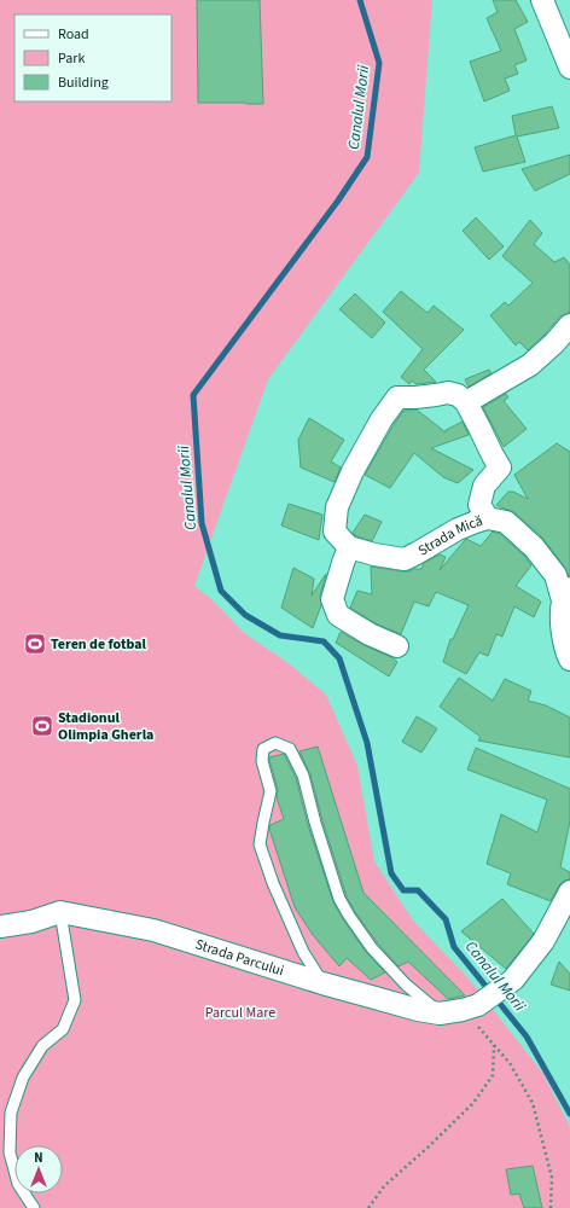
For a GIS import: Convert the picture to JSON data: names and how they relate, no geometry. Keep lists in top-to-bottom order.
{
  "streets": {
    "street": ["Strada Mică", "Strada Parcului"]
  },
  "water": ["Canalul Morii"],
  "parks": ["Parcul Mare"],
  "places": {
    "sports": ["Teren de fotbal", "Stadionul Olimpia Gherla"]
  },
  "legend": ["Road", "Park", "Building"],
  "north": "top"
}
